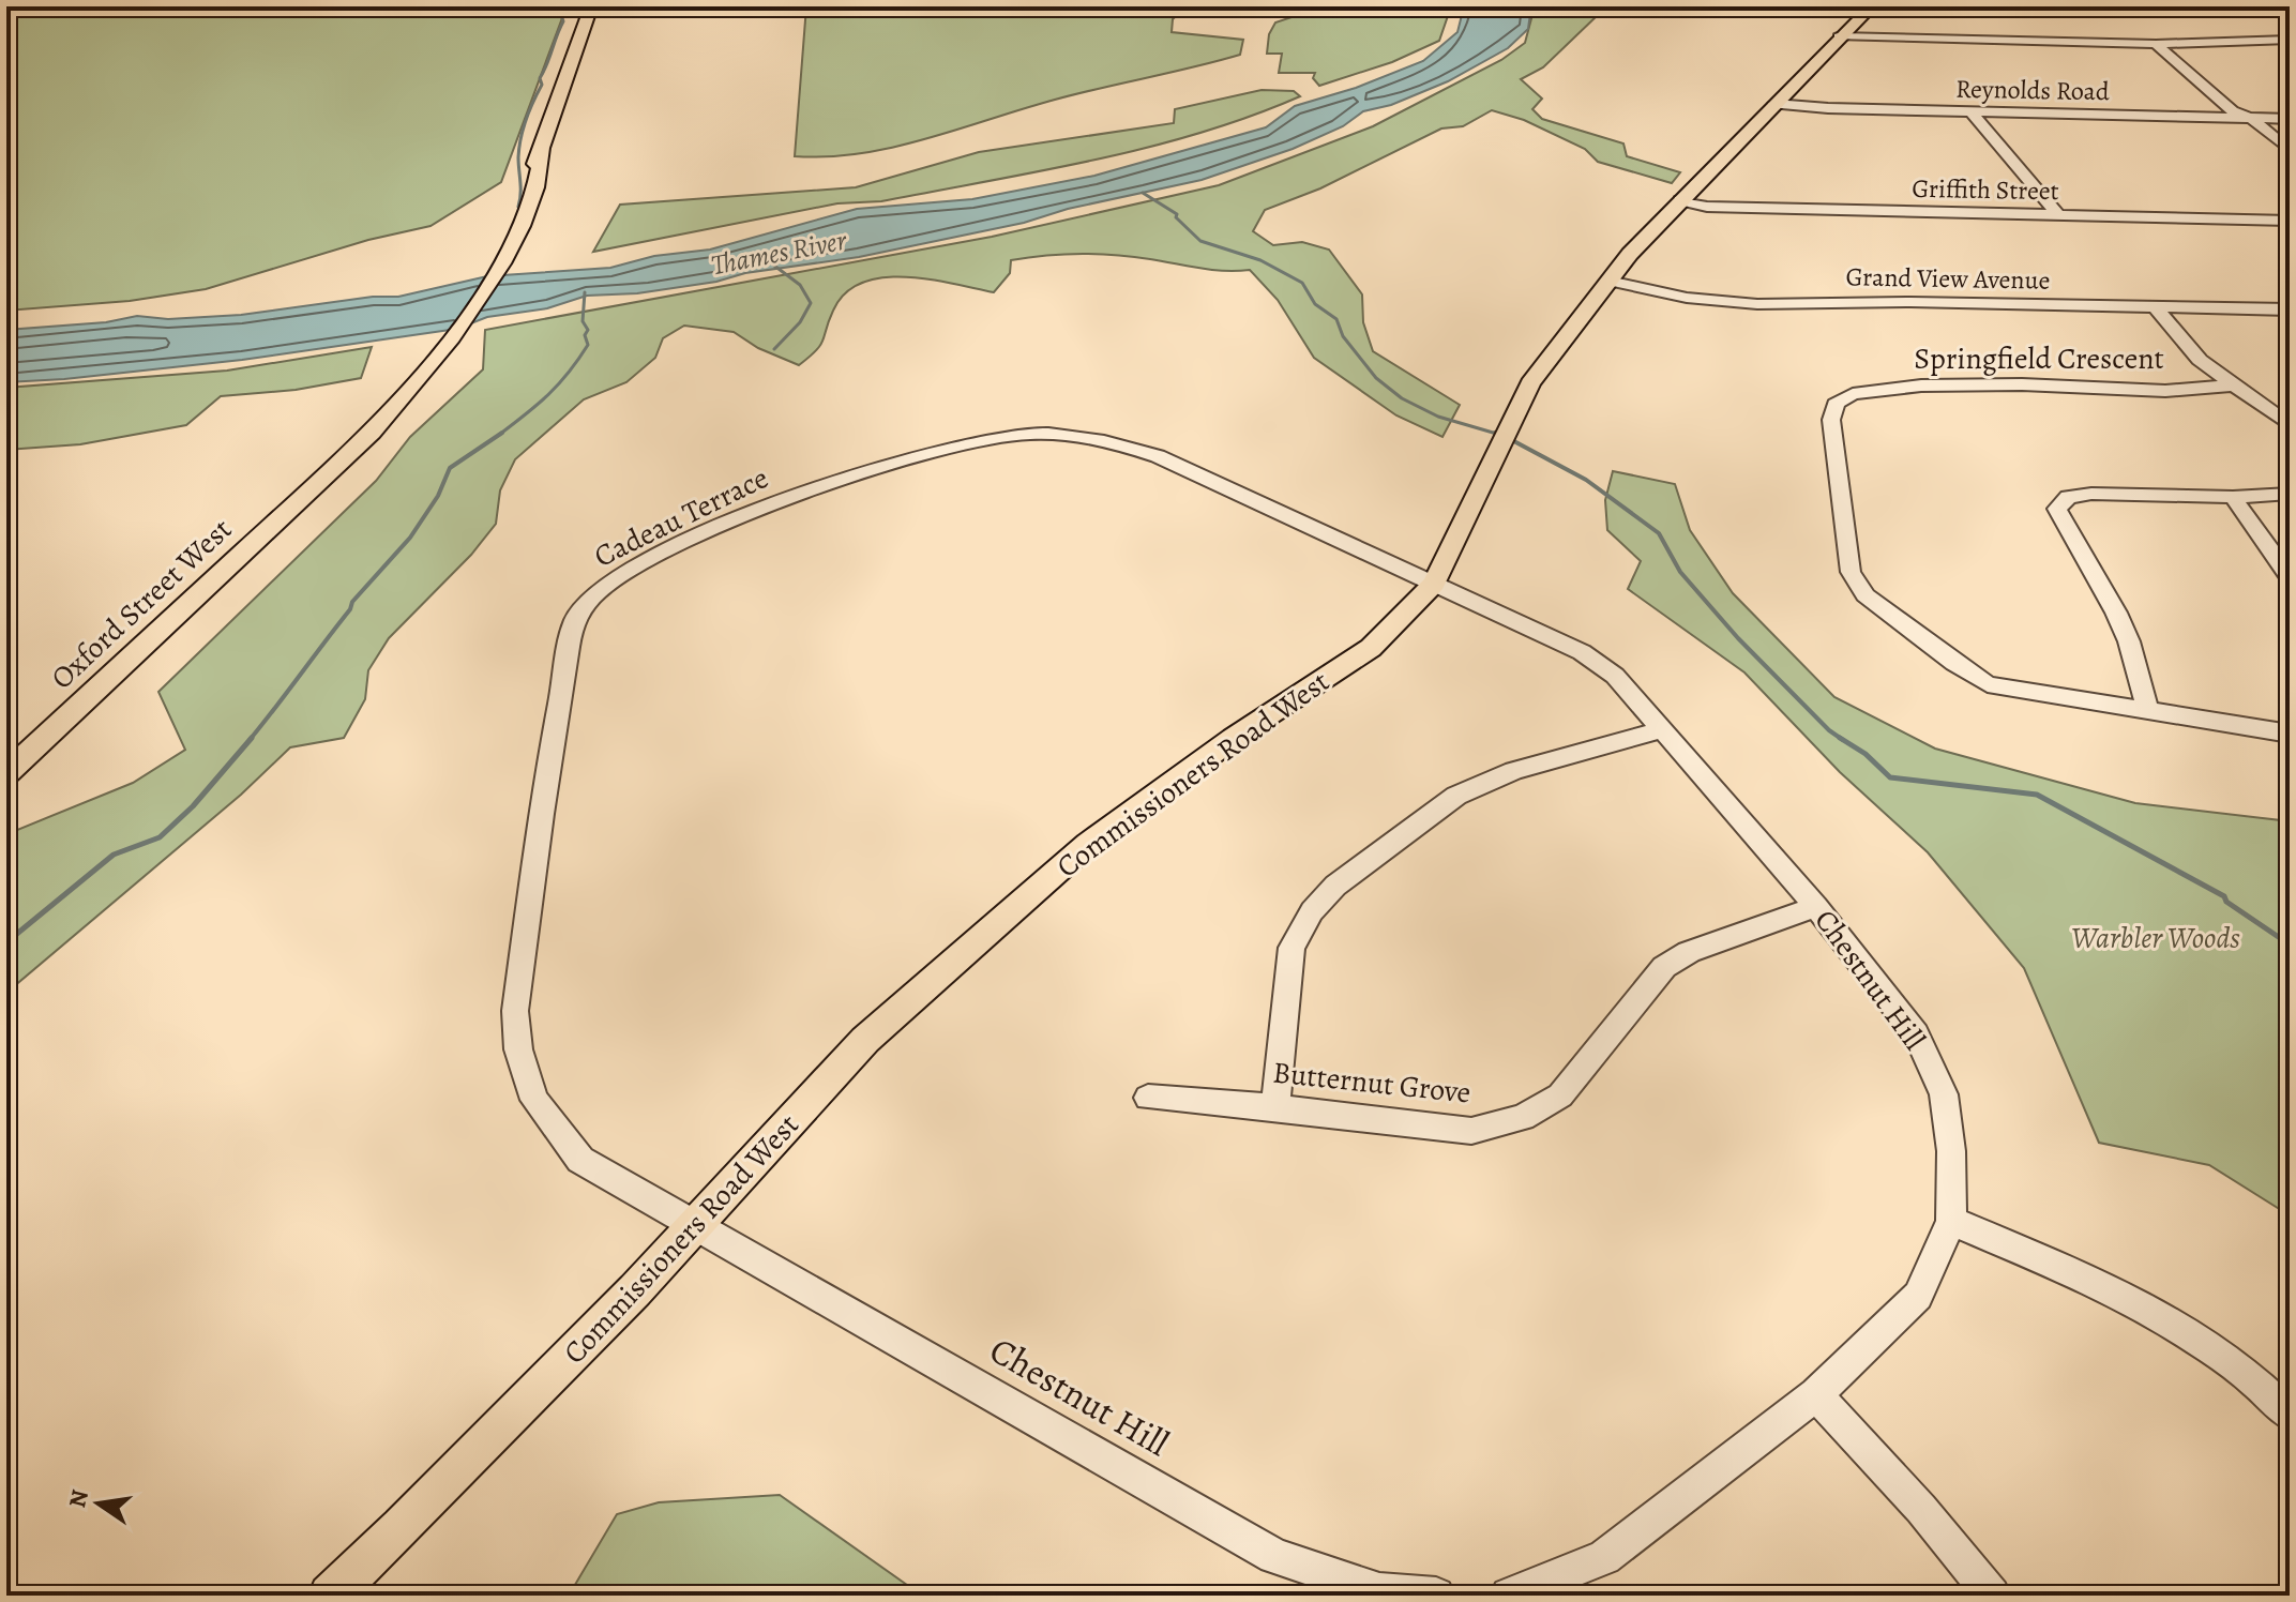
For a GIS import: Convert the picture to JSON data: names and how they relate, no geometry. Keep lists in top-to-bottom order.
{
  "streets": {
    "main road": ["Oxford Street West", "Commissioners Road West"],
    "street": [
      "Reynolds Road",
      "Griffith Street",
      "Grand View Avenue",
      "Springfield Crescent",
      "Cadeau Terrace",
      "Chestnut Hill",
      "Butternut Grove"
    ]
  },
  "crossings": [
    ["Reynolds Road", "Commissioners Road West"],
    ["Griffith Street", "Commissioners Road West"],
    ["Grand View Avenue", "Commissioners Road West"],
    ["Cadeau Terrace", "Commissioners Road West"],
    ["Cadeau Terrace", "Chestnut Hill"],
    ["Commissioners Road West", "Chestnut Hill"],
    ["Chestnut Hill", "Butternut Grove"]
  ],
  "water": ["Thames River"],
  "parks": ["Warbler Woods"],
  "north": "left"
}
